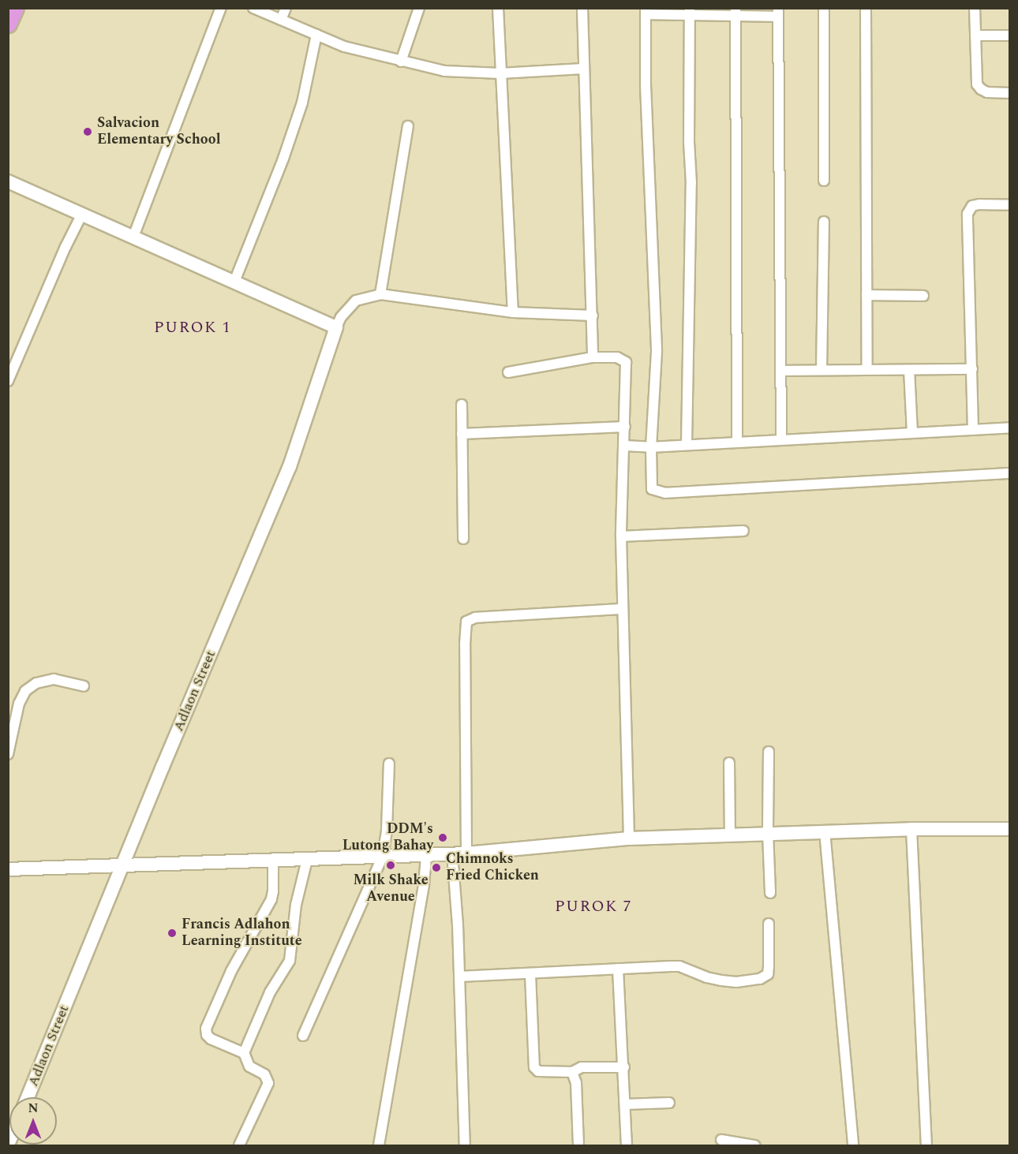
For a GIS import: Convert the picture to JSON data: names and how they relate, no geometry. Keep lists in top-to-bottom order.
{
  "streets": {
    "street": ["Adlaon Street"]
  },
  "districts": ["PUROK 1", "PUROK 7"],
  "places": [
    "Salvacion Elementary School",
    "DDM's Lutong Bahay",
    "Milk Shake Avenue",
    "Chimnoks Fried Chicken",
    "Francis Adlahon Learning Institute"
  ],
  "north": "top"
}
